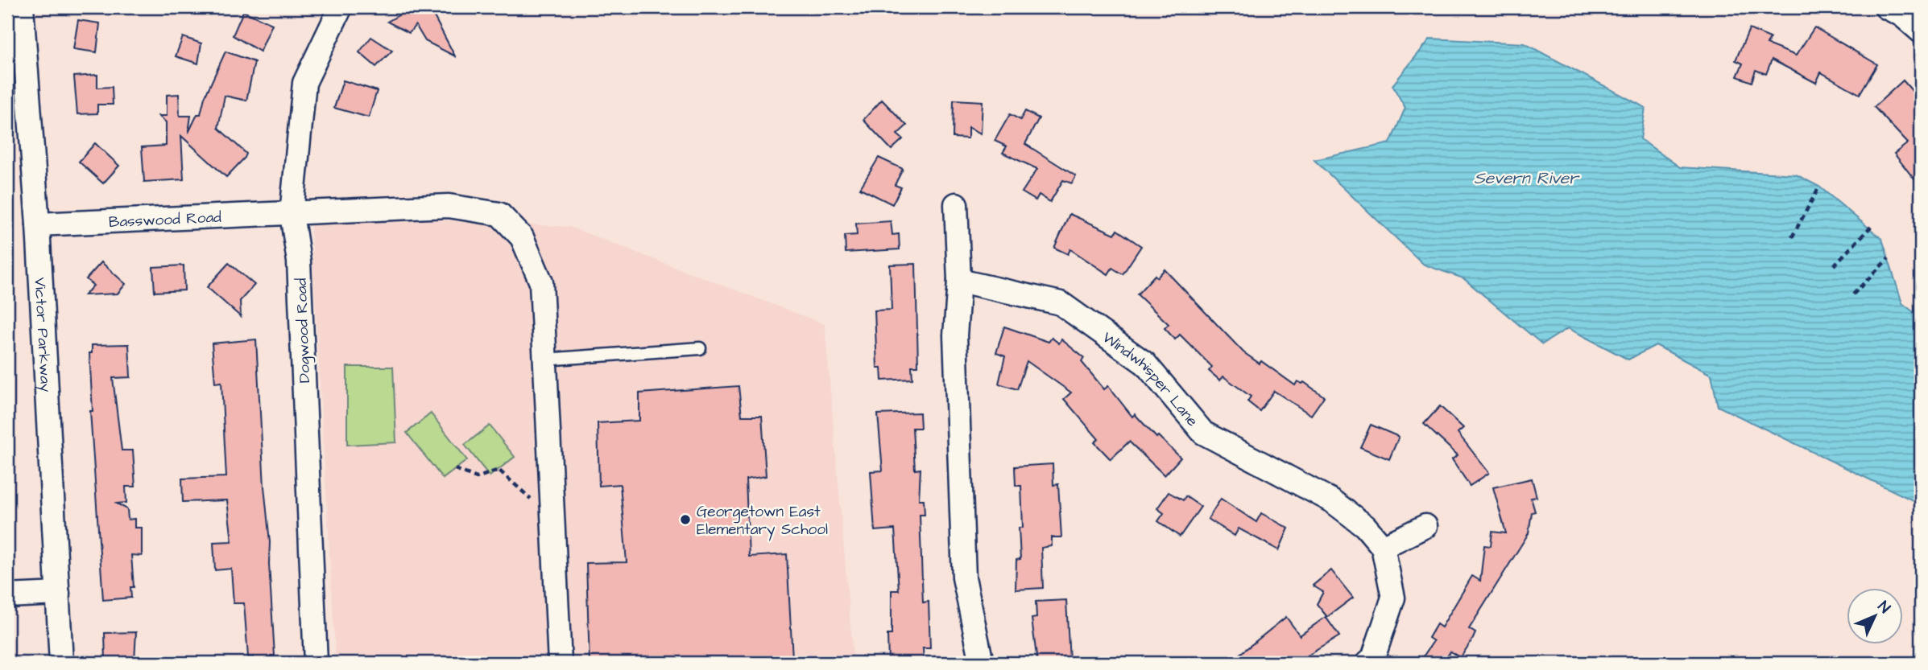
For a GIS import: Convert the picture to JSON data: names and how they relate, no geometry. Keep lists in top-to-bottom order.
{
  "streets": {
    "street": [
      "Basswood Road",
      "Dogwood Road",
      "Victor Parkway",
      "Windwhisper Lane"
    ]
  },
  "crossings": [
    ["Basswood Road", "Dogwood Road"],
    ["Basswood Road", "Victor Parkway"]
  ],
  "water": ["Severn River"],
  "places": ["Georgetown East Elementary School"],
  "north": "top right"
}
